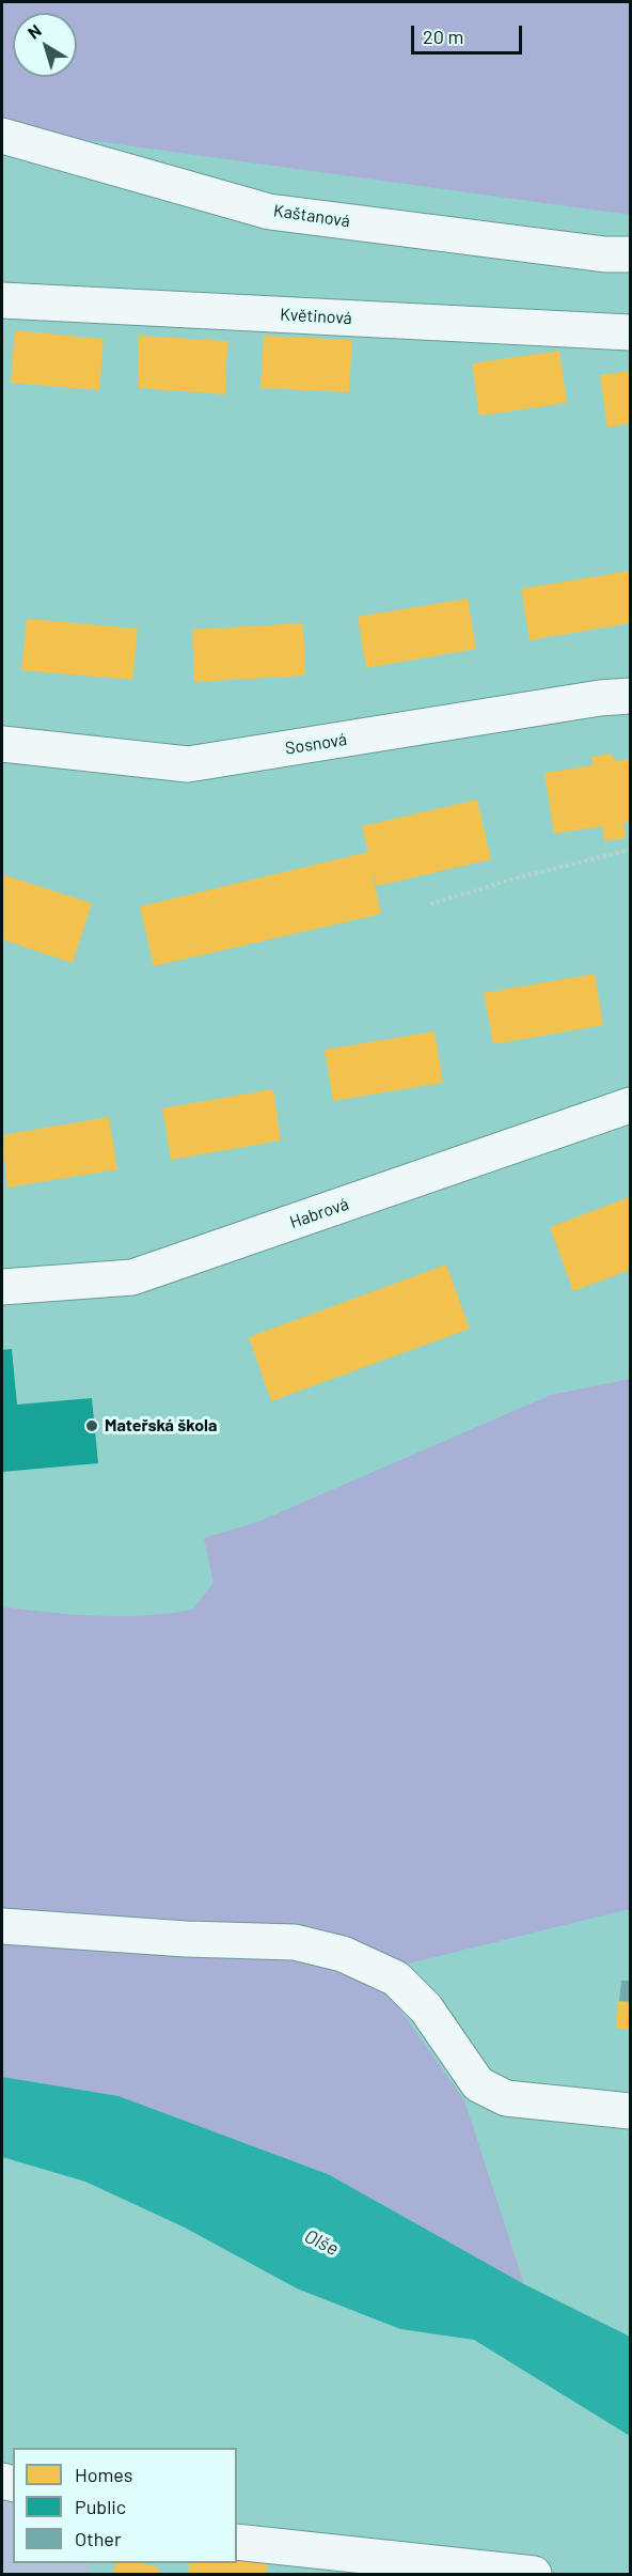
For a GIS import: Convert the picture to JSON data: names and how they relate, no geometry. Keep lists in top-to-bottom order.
{
  "streets": {
    "street": [
      "Kaštanová",
      "Květinová",
      "Sosnová",
      "Habrová"
    ]
  },
  "water": ["Olše"],
  "places": ["Mateřská škola"],
  "legend": ["Homes", "Public", "Other"],
  "scale_bar": "20 m",
  "north": "top left"
}
